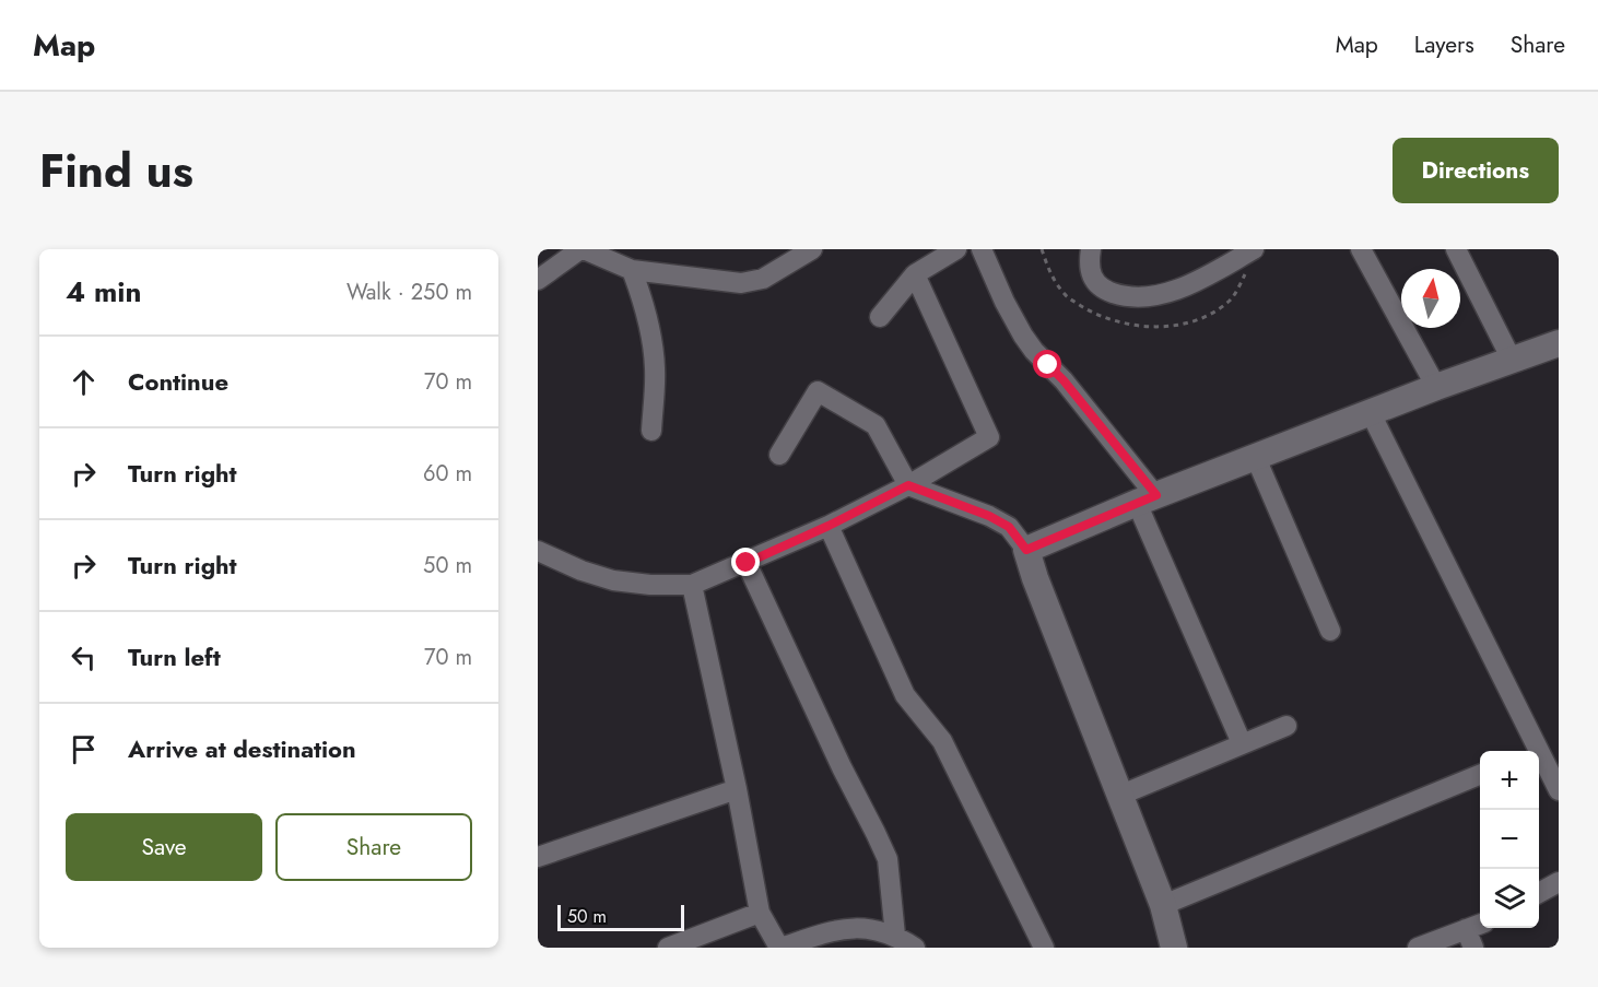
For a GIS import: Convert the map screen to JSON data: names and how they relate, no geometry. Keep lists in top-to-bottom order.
{
  "scale_bar": "50 m",
  "north": "top",
  "page": {
    "header": "Map",
    "nav": ["Map", "Layers", "Share"],
    "title": "Find us",
    "buttons": [
      "Directions",
      ["Save", "Share"]
    ],
    "heading": ["4 min", "Walk · 250 m"],
    "list": [
      ["Continue", "70 m"],
      ["Turn right", "60 m"],
      ["Turn right", "50 m"],
      ["Turn left", "70 m"],
      "Arrive at destination"
    ],
    "map_buttons": ["+", "−"],
    "scale": "50 m"
  }
}
